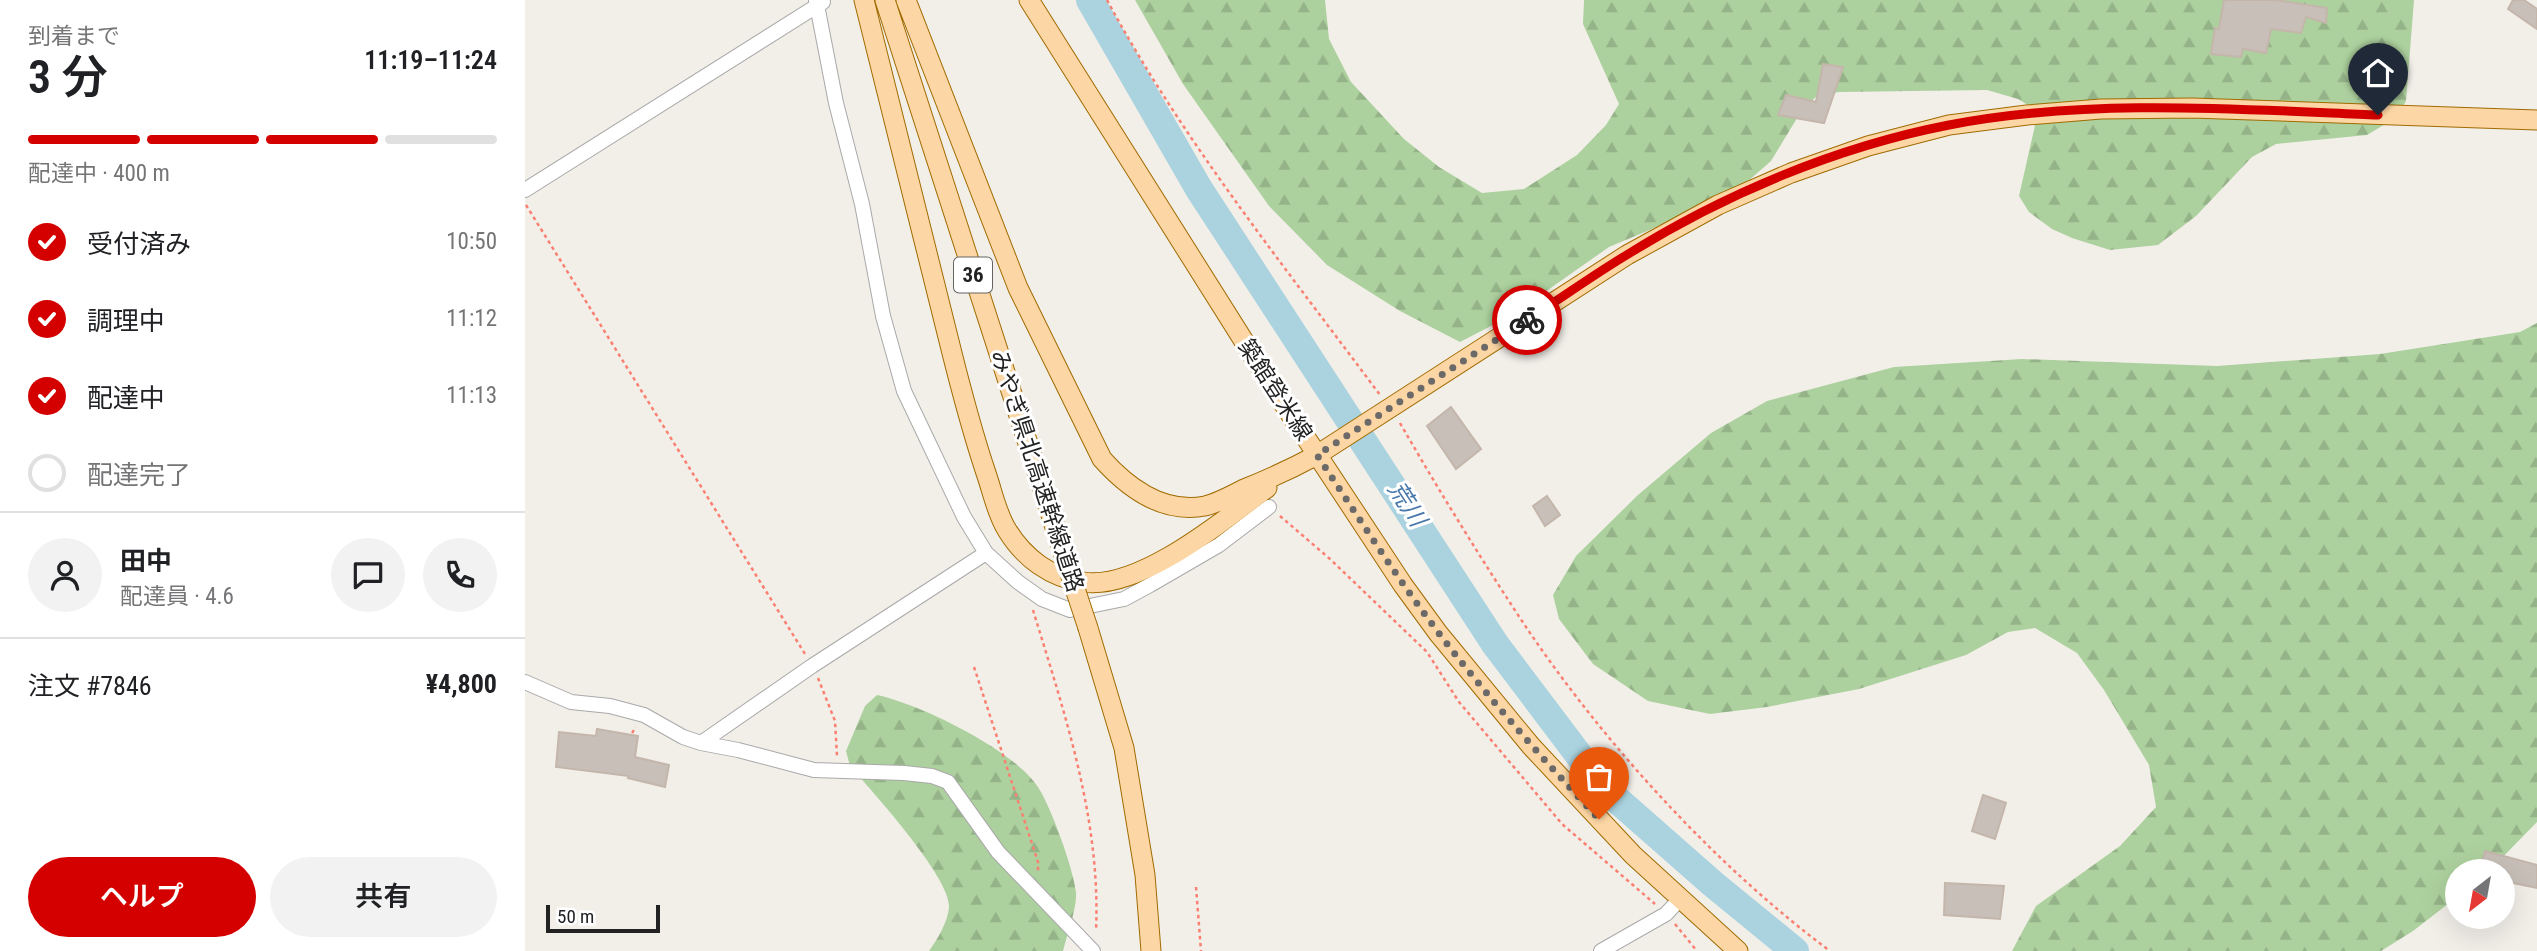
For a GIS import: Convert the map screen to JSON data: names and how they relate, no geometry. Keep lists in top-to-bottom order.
{
  "streets": {
    "main road": ["36", "築館登米線", "みやぎ県北高速幹線道路"]
  },
  "water": ["荒川"],
  "scale_bar": "50 m",
  "north": "bottom left",
  "page": {
    "heading": ["3 分", "到着まで", "11:19–11:24"],
    "panel": [
      "田中",
      "配達員 · 4.6",
      "注文 #7846",
      "¥4,800"
    ],
    "bar": "配達中 · 400 m",
    "list": [
      ["受付済み", "10:50"],
      ["調理中", "11:12"],
      ["配達中", "11:13"],
      "配達完了"
    ],
    "buttons": ["ヘルプ", "共有"],
    "scale": "50 m"
  }
}
